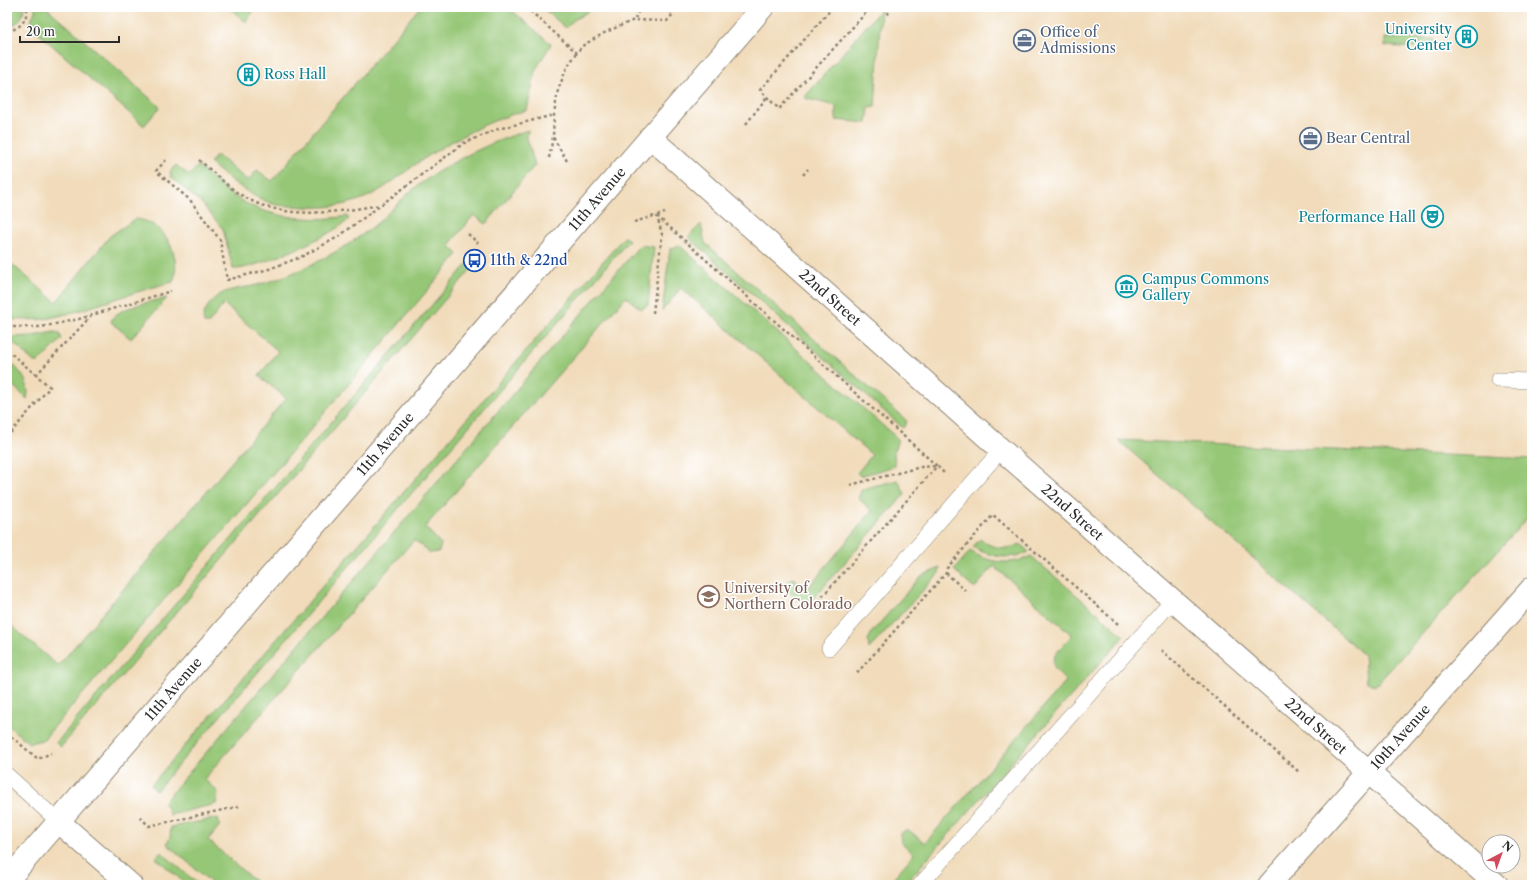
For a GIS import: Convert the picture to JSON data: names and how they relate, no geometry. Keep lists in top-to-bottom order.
{
  "streets": {
    "street": ["11th Avenue", "22nd Street", "10th Avenue"]
  },
  "crossings": [
    ["11th Avenue", "22nd Street"],
    ["22nd Street", "10th Avenue"]
  ],
  "places": {
    "building": ["University Center", "Ross Hall"],
    "office": ["Office of Admissions", "Bear Central"],
    "theatre": ["Performance Hall"],
    "bus stop": ["11th & 22nd"],
    "museum": ["Campus Commons Gallery"],
    "school or university": ["University of Northern Colorado"]
  },
  "scale_bar": "20 m",
  "north": "top right"
}
